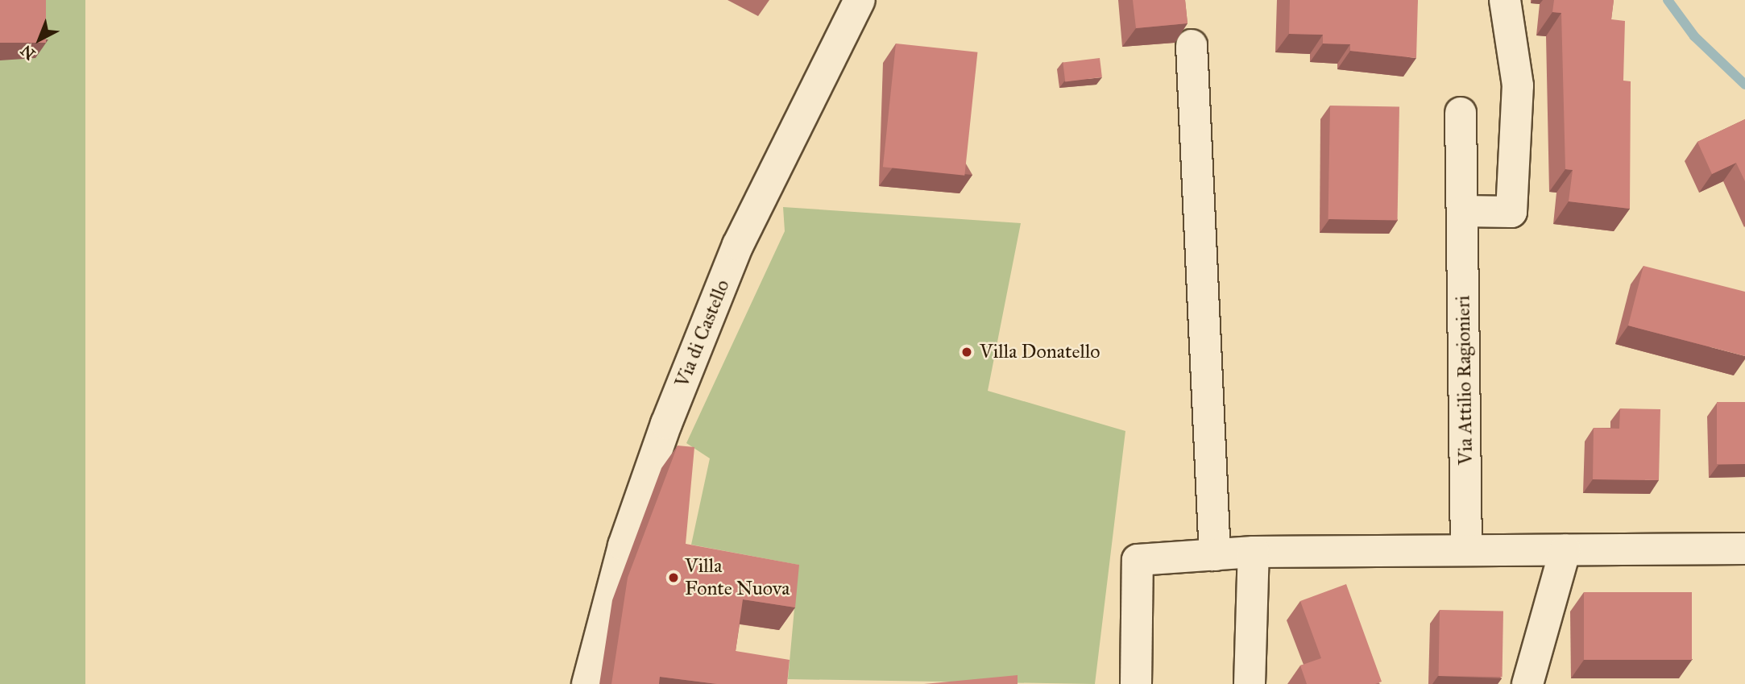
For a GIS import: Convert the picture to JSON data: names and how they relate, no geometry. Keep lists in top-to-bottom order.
{
  "streets": {
    "street": ["Via di Castello", "Via Attilio Ragionieri"]
  },
  "places": ["Villa Donatello", "Villa Fonte Nuova"],
  "north": "bottom left"
}
